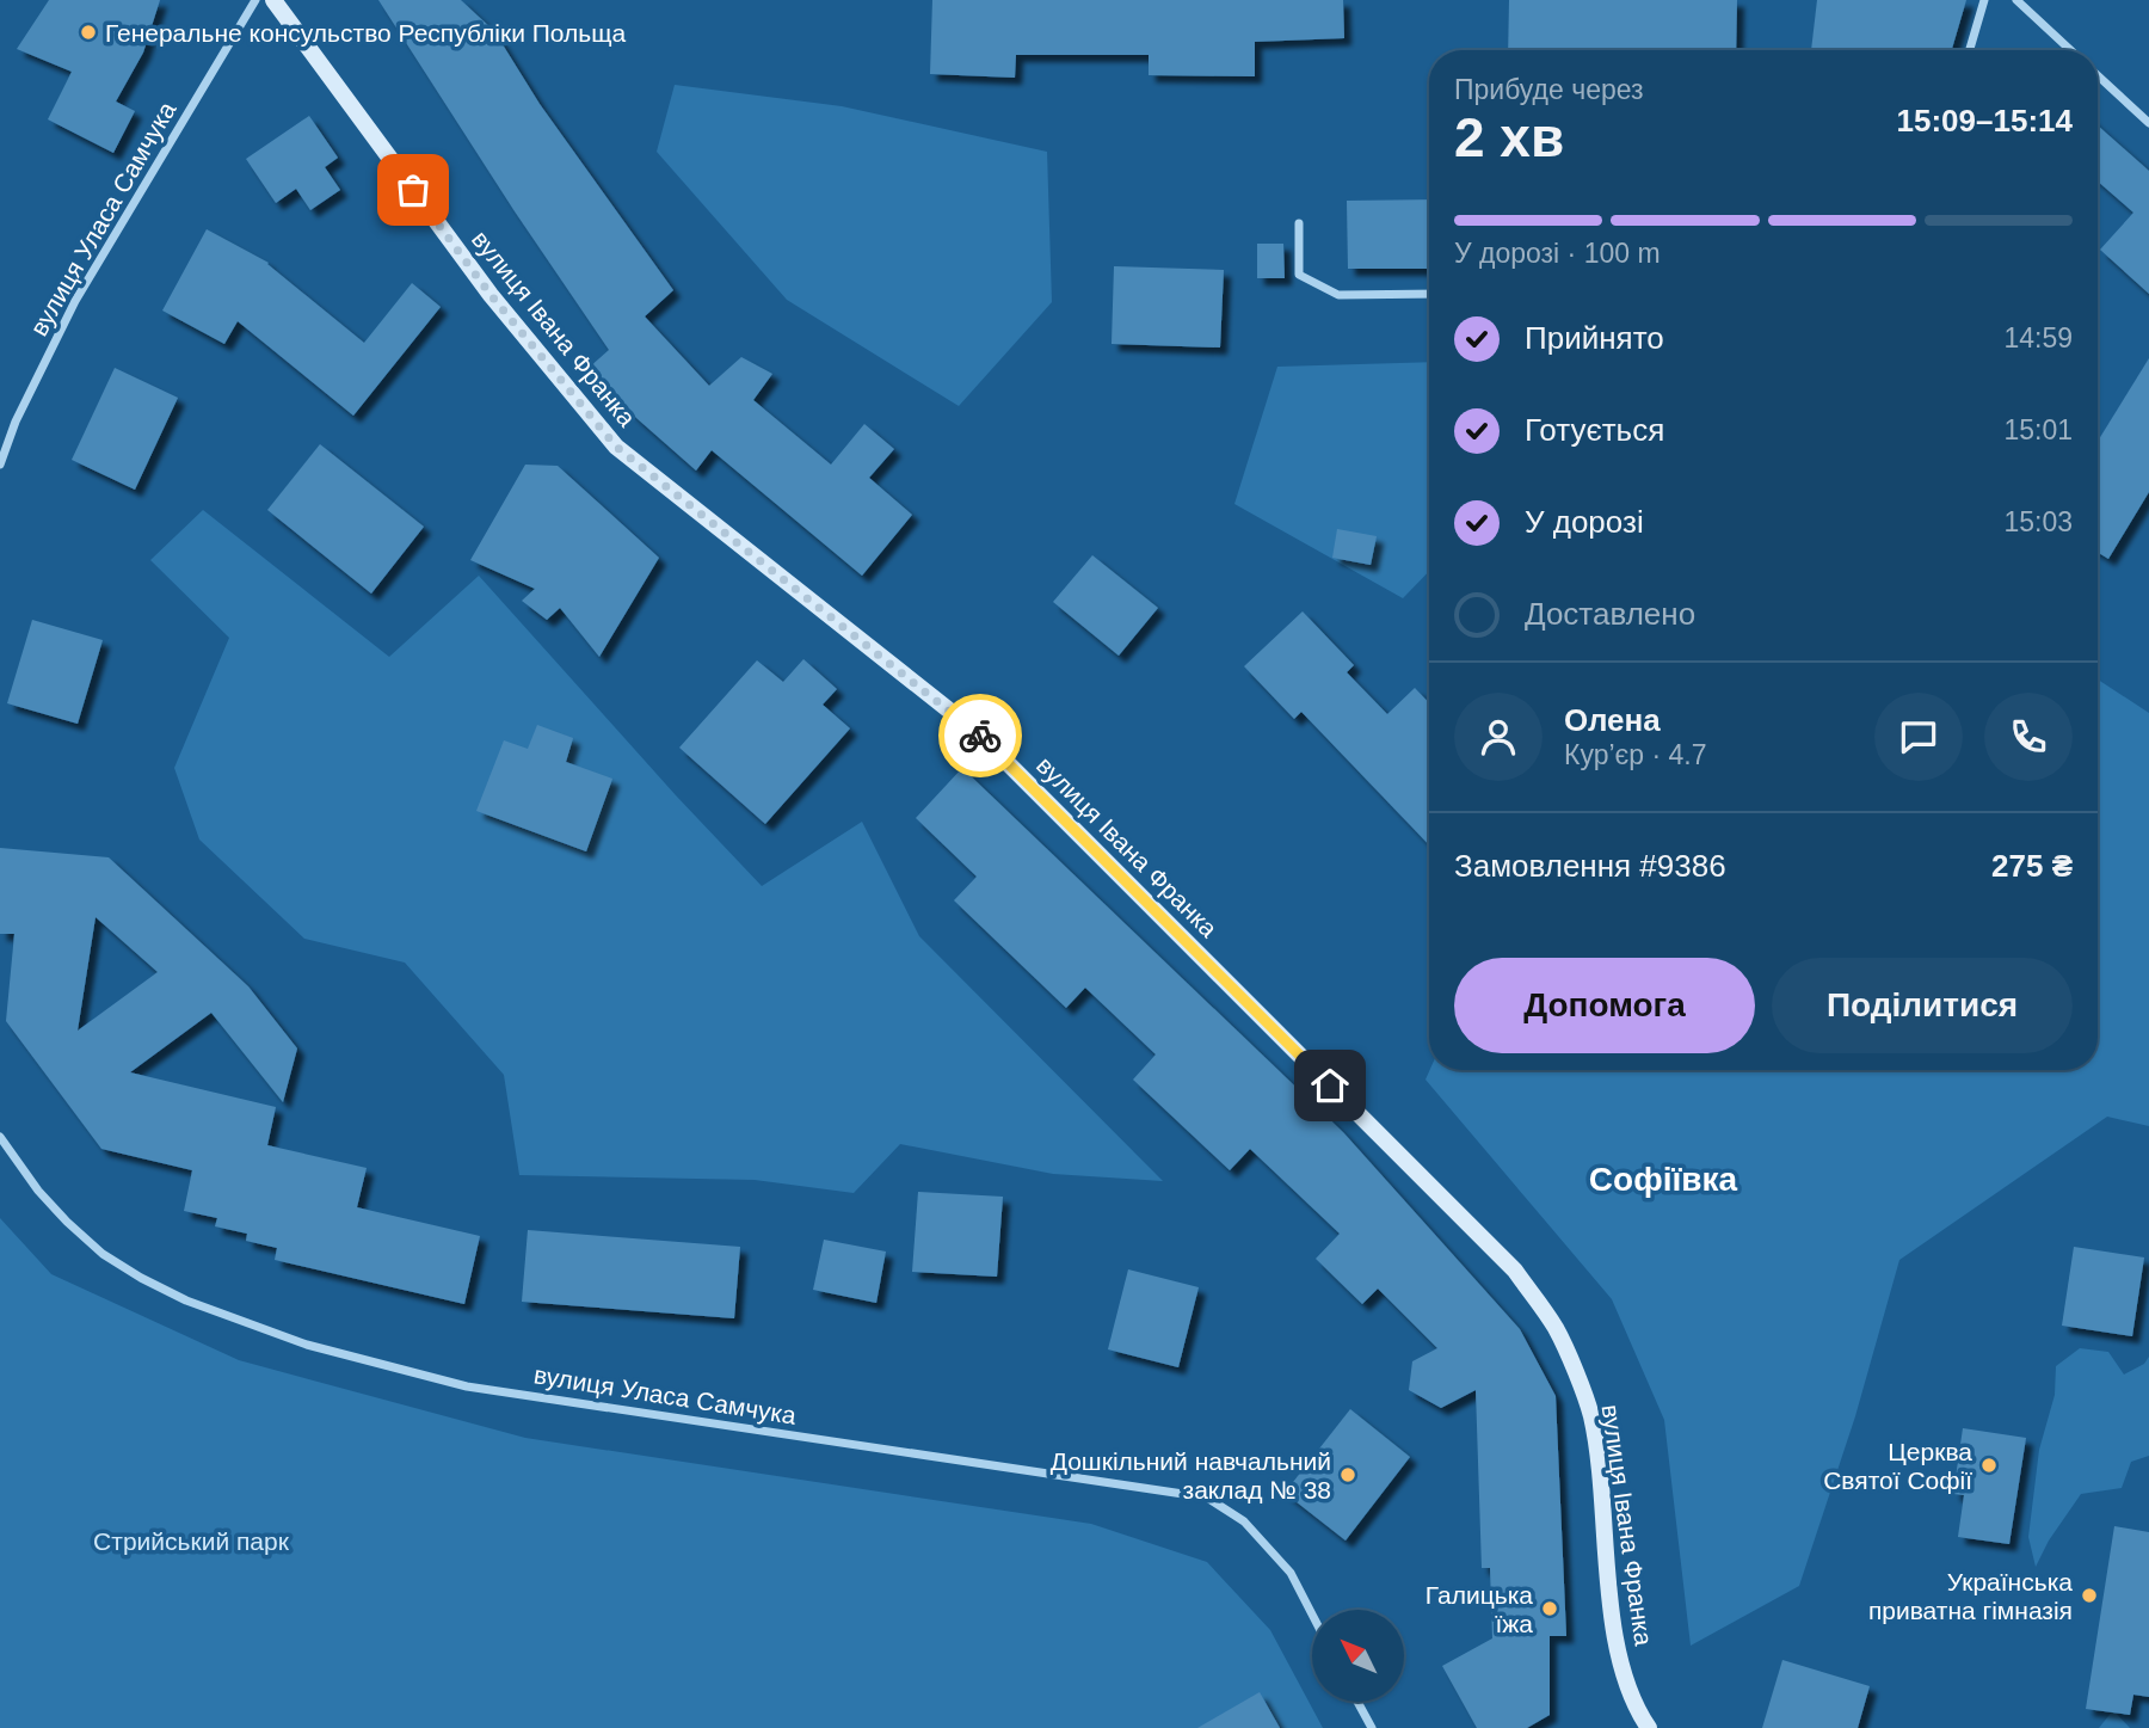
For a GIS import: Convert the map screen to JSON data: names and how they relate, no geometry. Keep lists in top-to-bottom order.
{
  "streets": {
    "main road": ["вулиця Івана Франка"],
    "street": ["вулиця Уласа Самчука"]
  },
  "districts": ["Софіївка"],
  "parks": ["Стрийський парк"],
  "places": [
    "Генеральне консульство Республіки Польща",
    "Церква Святої Софії",
    "Дошкільний навчальний заклад № 38",
    "Українська приватна гімназія",
    "Галицька їжа"
  ],
  "north": "top left",
  "page": {
    "heading": ["2 хв", "Прибуде через", "15:09–15:14"],
    "panel": [
      "Олена",
      "Кур’єр · 4.7",
      "Замовлення #9386",
      "275 ₴"
    ],
    "bar": "У дорозі · 100 m",
    "list": [
      ["Прийнято", "14:59"],
      ["Готується", "15:01"],
      ["У дорозі", "15:03"],
      "Доставлено"
    ],
    "buttons": ["Допомога", "Поділитися"]
  }
}
